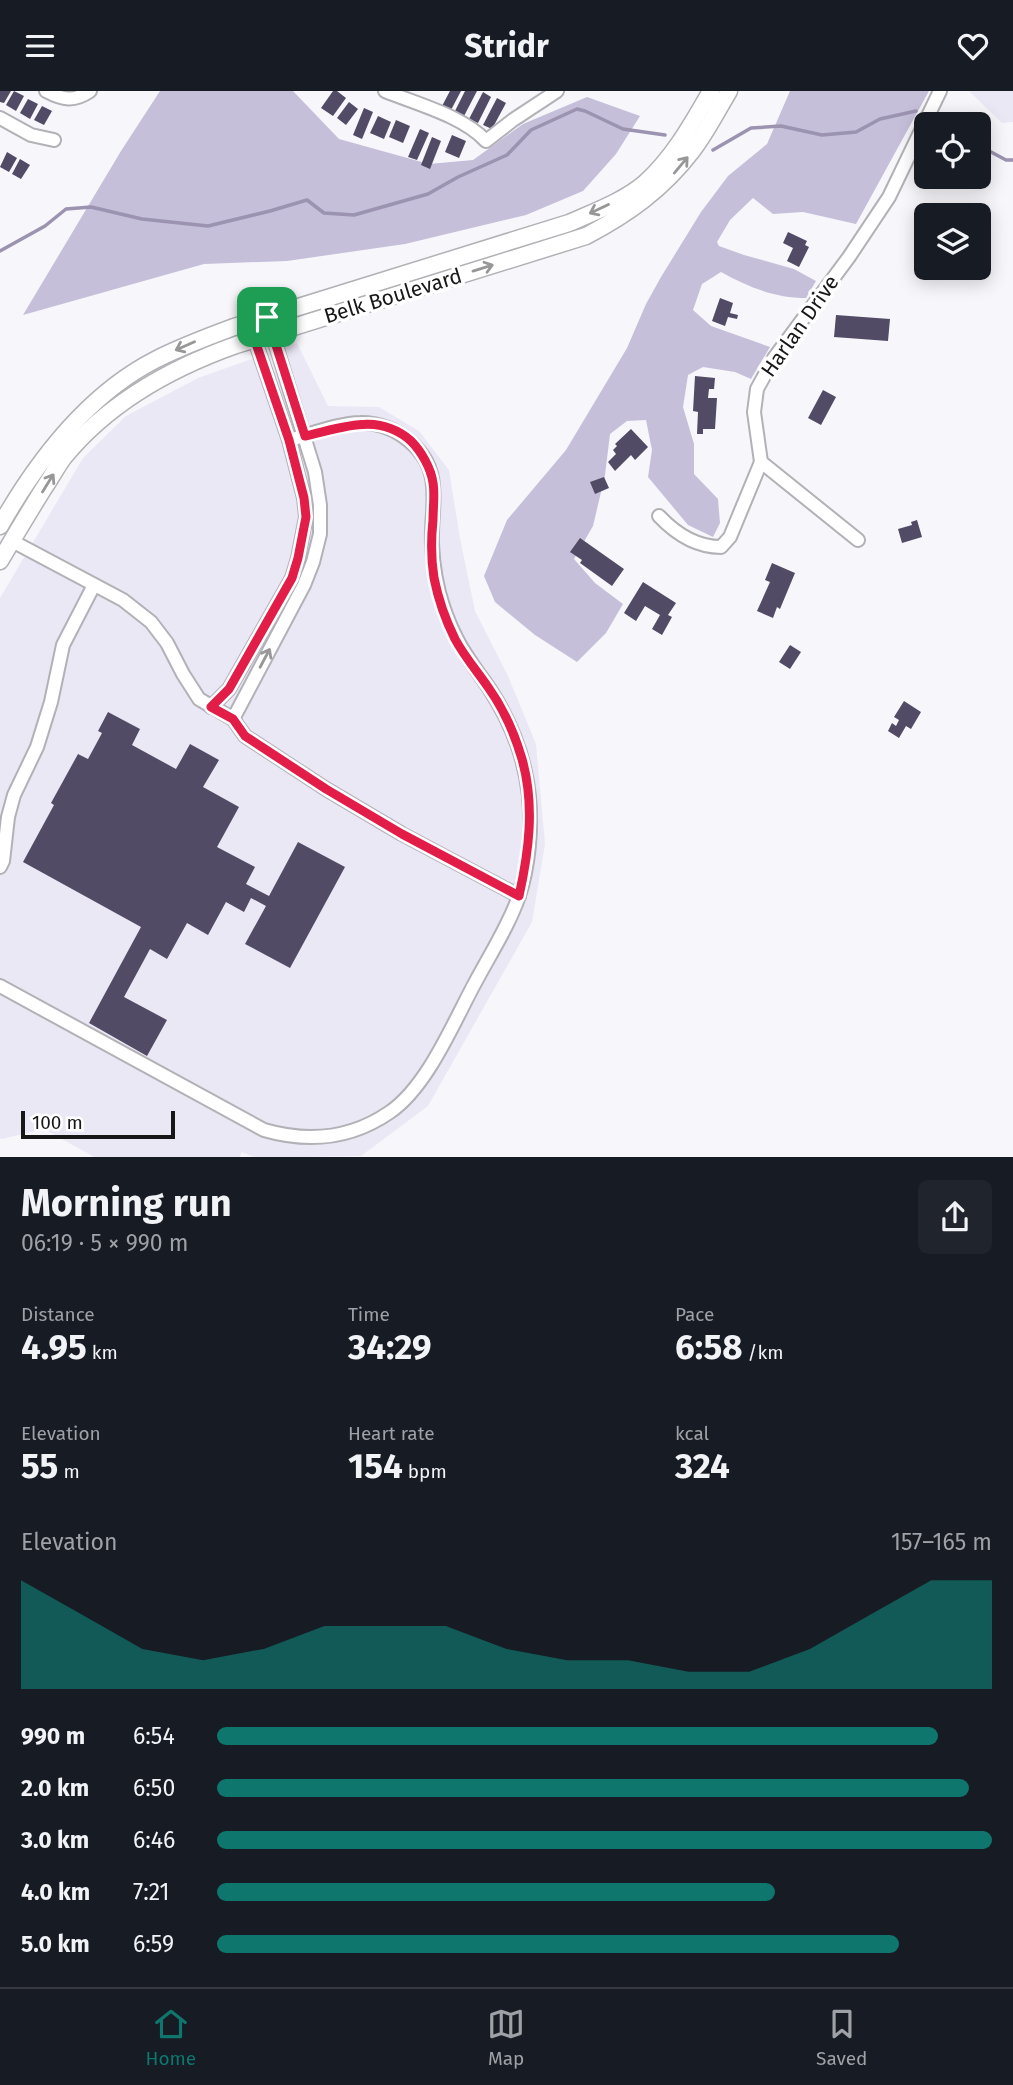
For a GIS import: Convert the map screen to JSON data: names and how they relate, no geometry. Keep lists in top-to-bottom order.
{
  "streets": {
    "street": ["Belk Boulevard", "Harlan Drive"]
  },
  "scale_bar": "100 m",
  "page": {
    "header": "Stridr",
    "scale": "100 m",
    "heading": ["Morning run", "06:19 · 5 × 990 m"],
    "stats": [
      ["Distance", "4.95 km"],
      ["Time", "34:29"],
      ["Pace", "6:58 /km"],
      ["Elevation", "55 m"],
      ["Heart rate", "154 bpm"],
      ["kcal", "324"]
    ],
    "chart": ["Elevation", "157–165 m"],
    "list": [
      {
        "name": "990 m",
        "note": "6:54"
      },
      {
        "name": "2.0 km",
        "note": "6:50"
      },
      {
        "name": "3.0 km",
        "note": "6:46"
      },
      {
        "name": "4.0 km",
        "note": "7:21"
      },
      {
        "name": "5.0 km",
        "note": "6:59"
      }
    ],
    "tabs": ["Home", "Map", "Saved"]
  }
}
